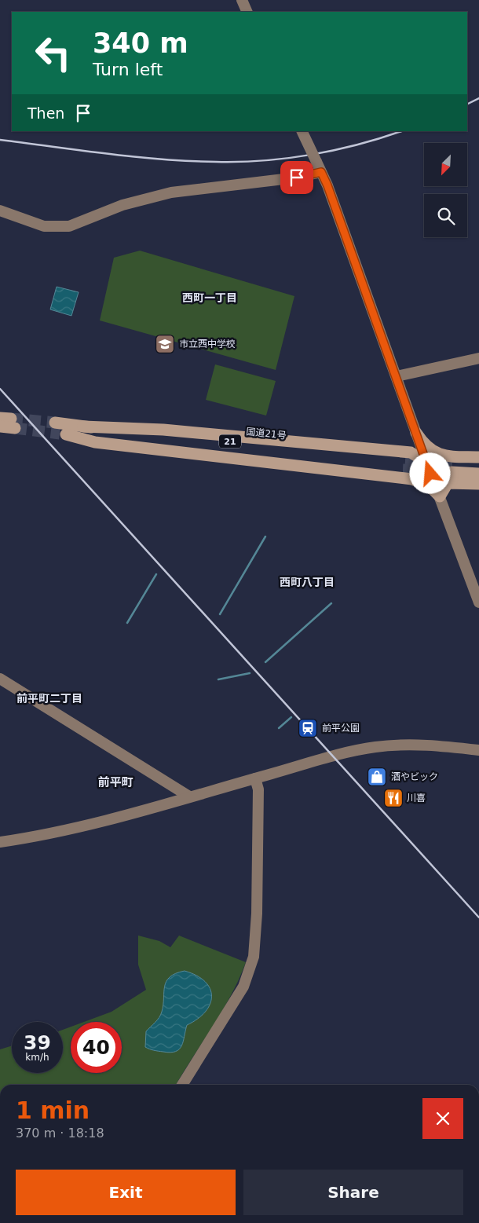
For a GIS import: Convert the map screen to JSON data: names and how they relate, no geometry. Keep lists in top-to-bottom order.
{
  "streets": {
    "highway": ["21"]
  },
  "districts": [
    "西町一丁目",
    "西町八丁目",
    "前平町二丁目",
    "前平町"
  ],
  "places": {
    "school or university": ["市立西中学校"],
    "station": ["前平公園"],
    "shop": ["酒やビック"],
    "restaurant": ["川喜"]
  },
  "north": "bottom left",
  "page": {
    "turn": ["340 m", "Turn left"],
    "then": "Then",
    "speed": "39 km/h",
    "limit": "40",
    "heading": ["1 min", "370 m · 18:18"],
    "buttons": ["Exit", "Share"]
  }
}
